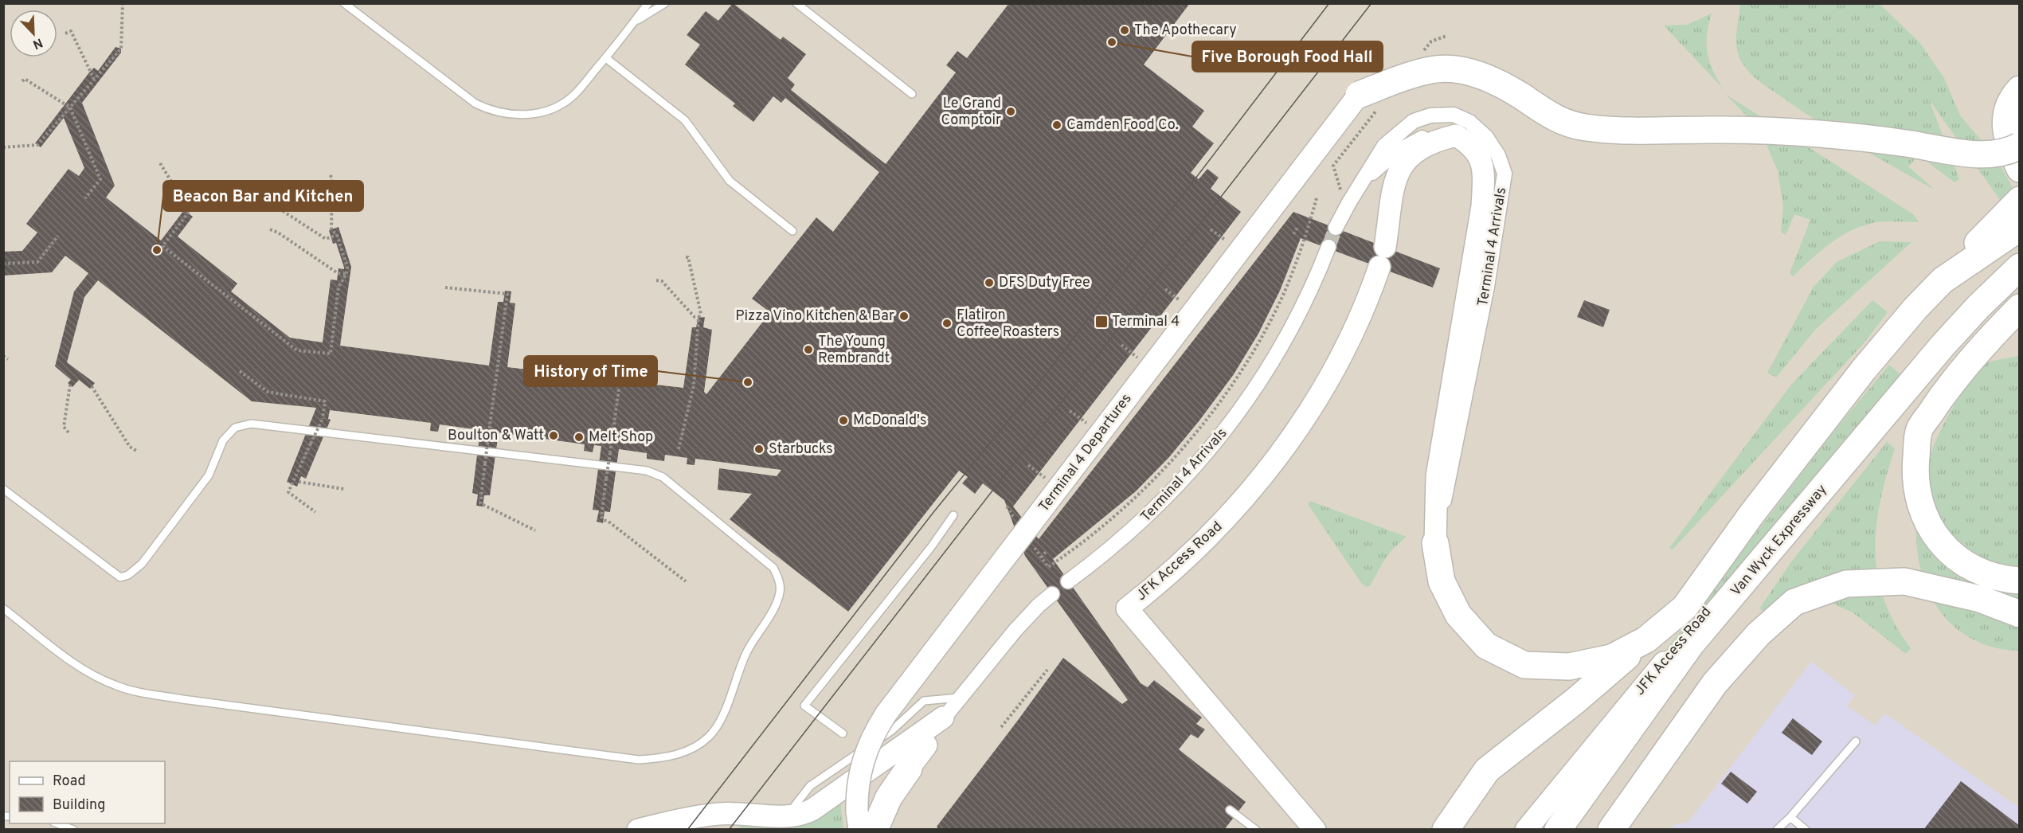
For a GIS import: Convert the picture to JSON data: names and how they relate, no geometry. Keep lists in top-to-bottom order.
{
  "streets": {
    "highway": ["Van Wyck Expressway"],
    "street": ["Terminal 4 Arrivals", "Terminal 4 Departures", "JFK Access Road"]
  },
  "crossings": [
    ["Van Wyck Expressway", "JFK Access Road"]
  ],
  "places": {
    "other": [
      "The Apothecary",
      "Five Borough Food Hall",
      "Le Grand Comptoir",
      "Camden Food Co.",
      "Beacon Bar and Kitchen",
      "DFS Duty Free",
      "Pizza Vino Kitchen & Bar",
      "Flatiron Coffee Roasters",
      "The Young Rembrandt",
      "History of Time",
      "McDonald's",
      "Boulton & Watt",
      "Melt Shop",
      "Starbucks"
    ],
    "transit": ["Terminal 4"]
  },
  "legend": ["Road", "Building"],
  "north": "bottom right"
}
